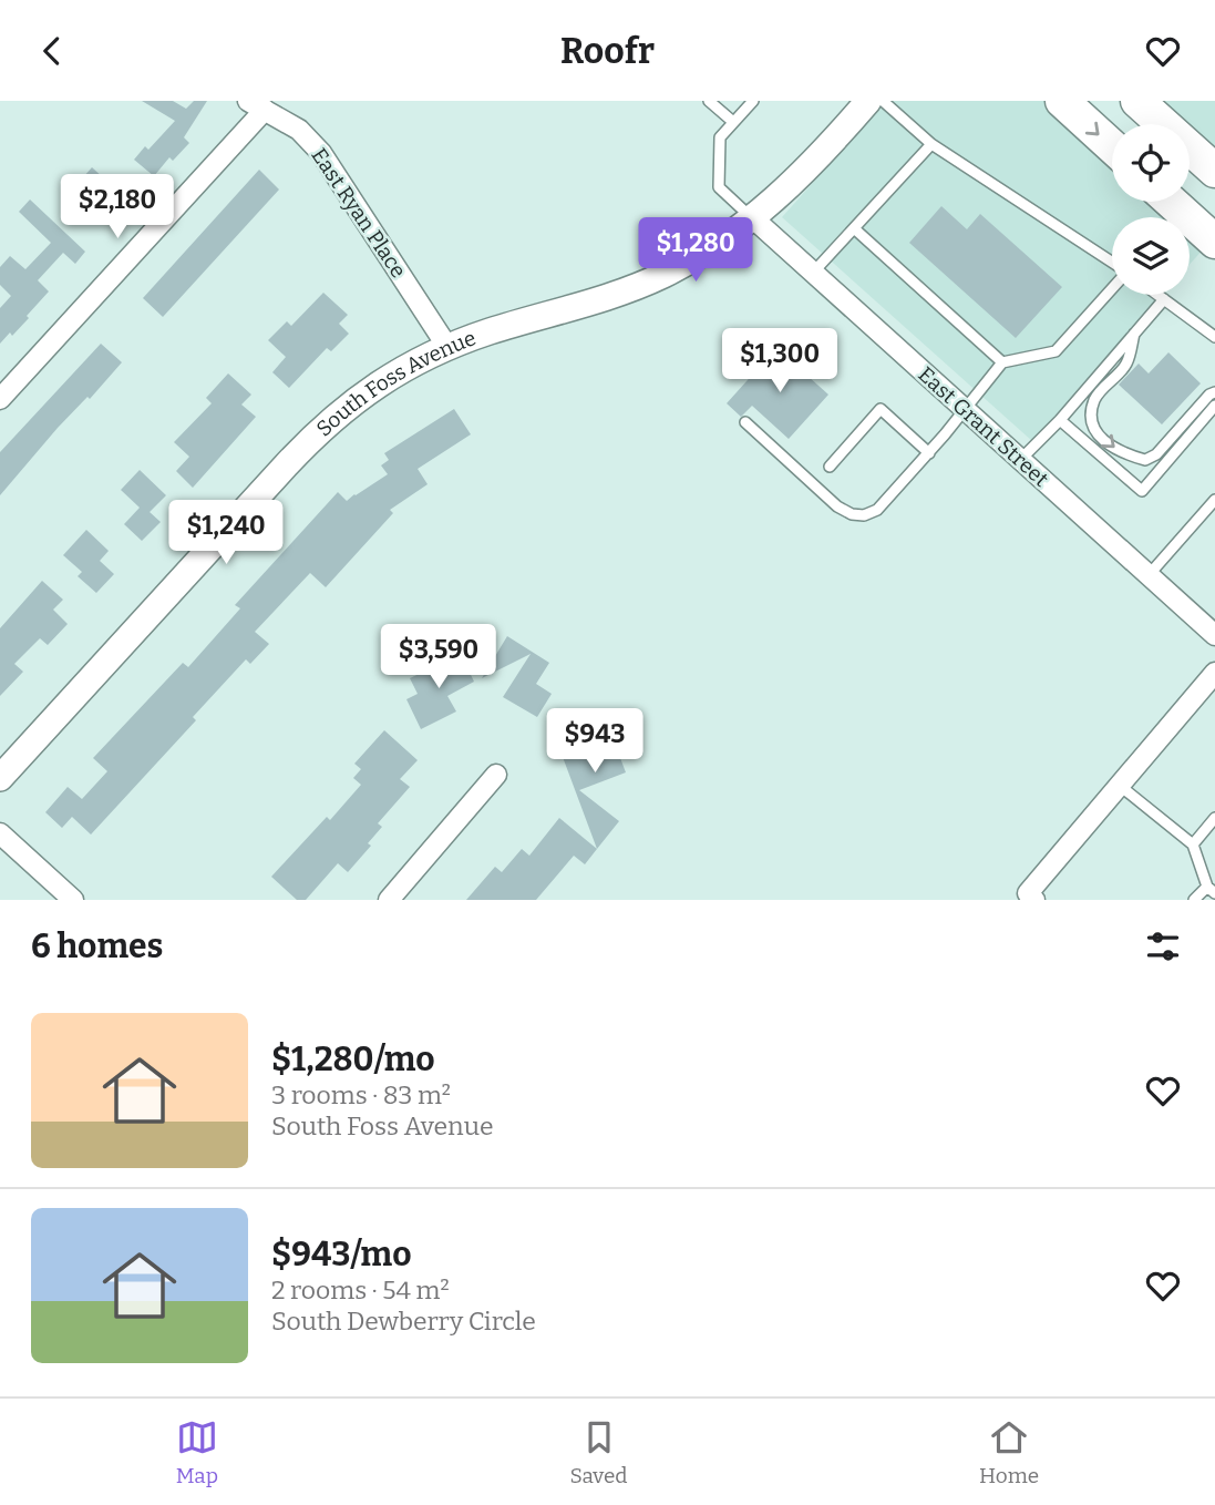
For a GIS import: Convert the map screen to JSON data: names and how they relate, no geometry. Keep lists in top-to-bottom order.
{
  "streets": {
    "street": ["East Ryan Place", "South Foss Avenue", "East Grant Street"]
  },
  "crossings": [
    ["East Ryan Place", "South Foss Avenue"],
    ["South Foss Avenue", "East Grant Street"]
  ],
  "page": {
    "header": "Roofr",
    "price": [
      "$2,180",
      "$1,280",
      "$1,300",
      "$1,240",
      "$3,590",
      "$943"
    ],
    "heading": "6 homes",
    "list": [
      {
        "name": "$1,280/mo",
        "note": "3 rooms · 83 m² · South Foss Avenue"
      },
      {
        "name": "$943/mo",
        "note": "2 rooms · 54 m² · South Dewberry Circle"
      }
    ],
    "tabs": ["Map", "Saved", "Home"]
  }
}
